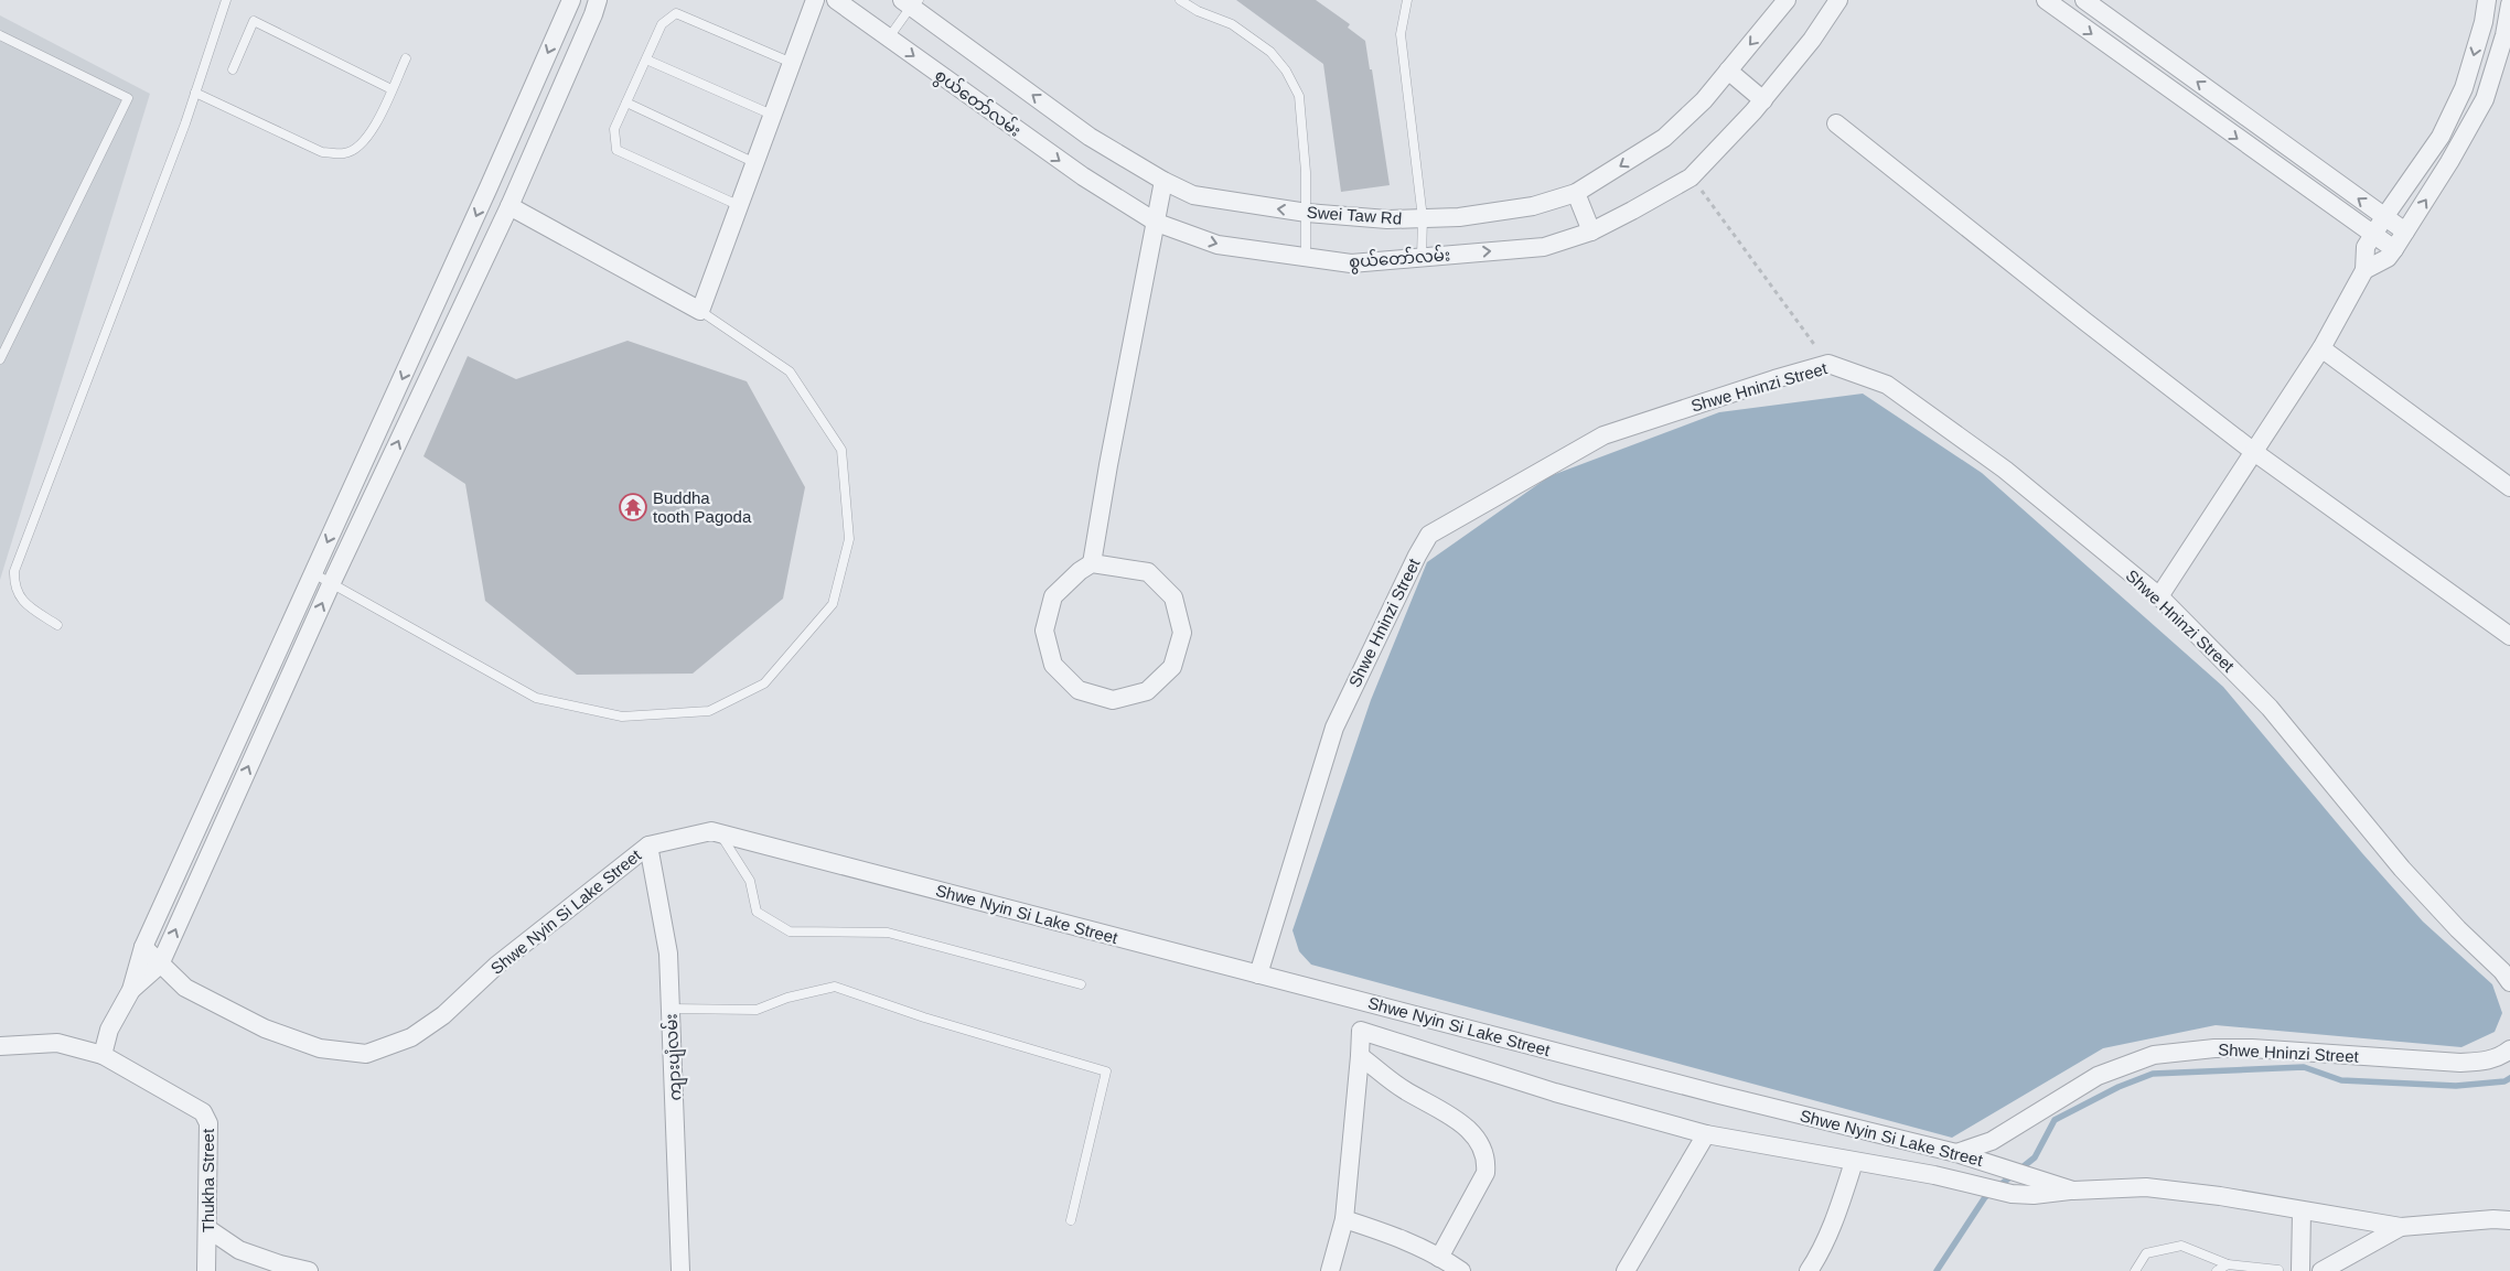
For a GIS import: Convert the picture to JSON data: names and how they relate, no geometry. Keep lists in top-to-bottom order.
{
  "streets": {
    "street": [
      "စွယ်တော်လမ်း",
      "Swei Taw Rd",
      "Shwe Hninzi Street",
      "Shwe Nyin Si Lake Street",
      "ကျားပျံလမ်း",
      "Thukha Street"
    ]
  },
  "crossings": [
    ["Shwe Hninzi Street", "Shwe Nyin Si Lake Street"],
    ["Shwe Nyin Si Lake Street", "ကျားပျံလမ်း"]
  ],
  "one_way": ["စွယ်တော်လမ်း", "Swei Taw Rd"],
  "places": {
    "temple": ["Buddha tooth Pagoda"]
  }
}
